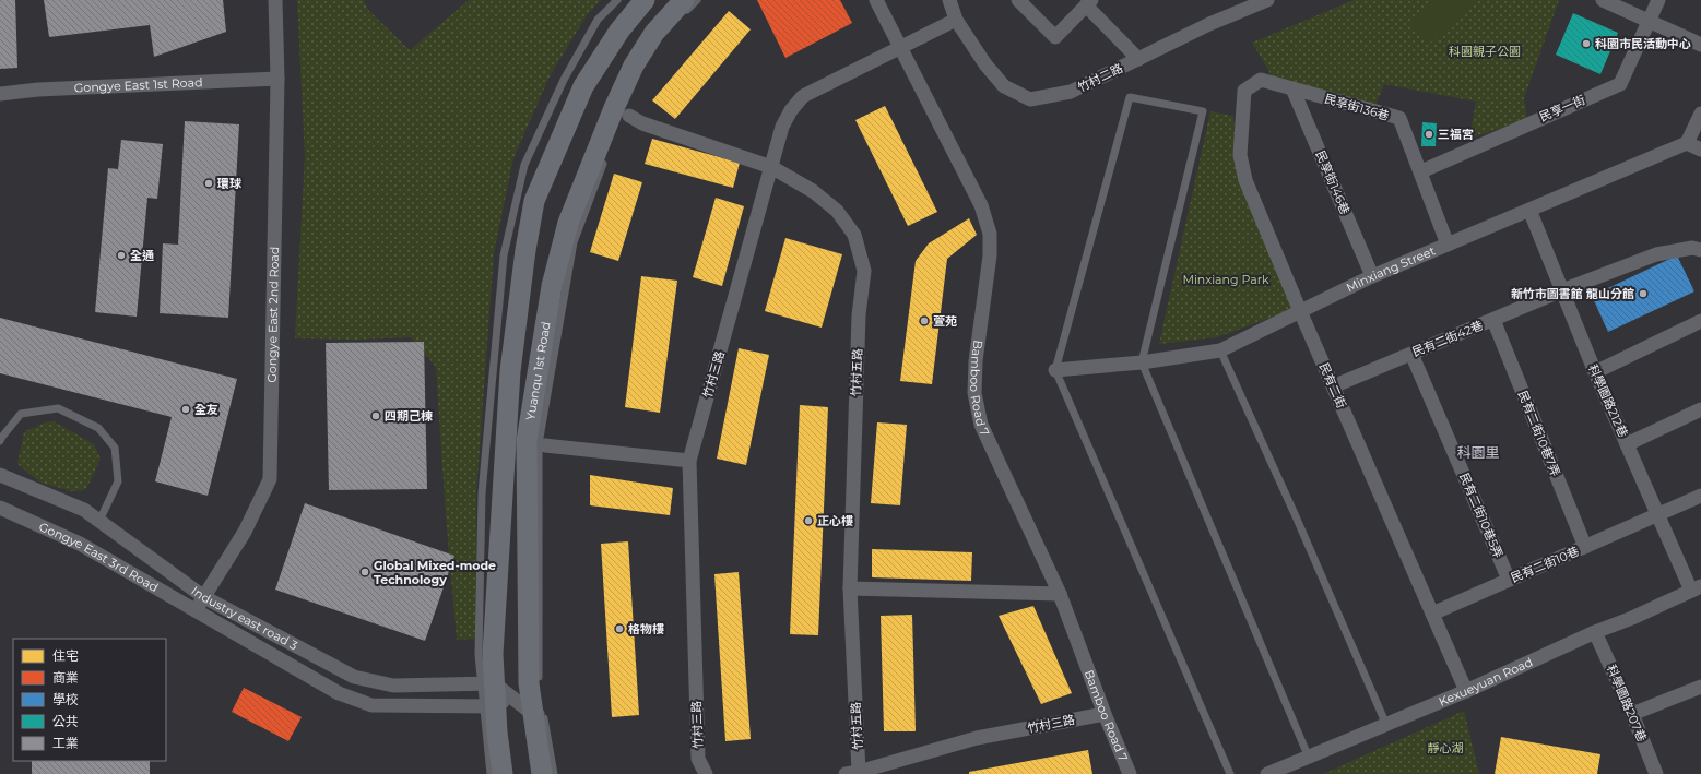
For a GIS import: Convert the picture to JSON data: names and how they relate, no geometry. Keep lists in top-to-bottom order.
{
  "streets": {
    "street": [
      "竹村二路",
      "Gongye East 1st Road",
      "民享街136巷",
      "民享一街",
      "民享街146巷",
      "Minxiang Street",
      "Gongye East 2nd Road",
      "民有二街42巷",
      "Yuanqu 1st Road",
      "竹村五路",
      "竹村三路",
      "民有二街",
      "Bamboo Road 7",
      "科學園路212巷",
      "民有二街10巷7弄",
      "民有二街10巷5弄",
      "Gongye East 3rd Road",
      "民有二街10巷",
      "Industry east road 3",
      "Kexueyuan Road",
      "科學園路207巷"
    ]
  },
  "crossings": [
    ["竹村二路", "竹村三路"],
    ["Gongye East 1st Road", "Gongye East 2nd Road"],
    ["民享街136巷", "民享一街"],
    ["民享街136巷", "民享街146巷"],
    ["民享街136巷", "Minxiang Street"],
    ["民享街136巷", "民有二街"],
    ["民享街146巷", "Minxiang Street"],
    ["Minxiang Street", "民有二街"],
    ["Minxiang Street", "科學園路212巷"],
    ["Gongye East 2nd Road", "Gongye East 3rd Road"],
    ["Gongye East 2nd Road", "Industry east road 3"],
    ["民有二街42巷", "民有二街"],
    ["民有二街42巷", "科學園路212巷"],
    ["民有二街42巷", "民有二街10巷7弄"],
    ["民有二街42巷", "民有二街10巷5弄"],
    ["Yuanqu 1st Road", "Industry east road 3"],
    ["竹村五路", "竹村三路"],
    ["竹村三路", "Bamboo Road 7"],
    ["民有二街", "民有二街10巷"],
    ["民有二街", "Kexueyuan Road"],
    ["科學園路212巷", "民有二街10巷"],
    ["科學園路212巷", "Kexueyuan Road"],
    ["民有二街10巷7弄", "民有二街10巷"],
    ["民有二街10巷5弄", "民有二街10巷"],
    ["Gongye East 3rd Road", "Industry east road 3"],
    ["Kexueyuan Road", "科學園路207巷"]
  ],
  "districts": ["科園里"],
  "parks": ["科園親子公園", "Minxiang Park", "靜心湖"],
  "places": [
    "科園市民活動中心",
    "三福宮",
    "環球",
    "全通",
    "新竹市圖書館 龍山分館",
    "萱苑",
    "全友",
    "四期己棟",
    "正心樓",
    "Global Mixed-mode Technology",
    "格物樓"
  ],
  "legend": [
    "住宅",
    "商業",
    "學校",
    "公共",
    "工業"
  ]
}
